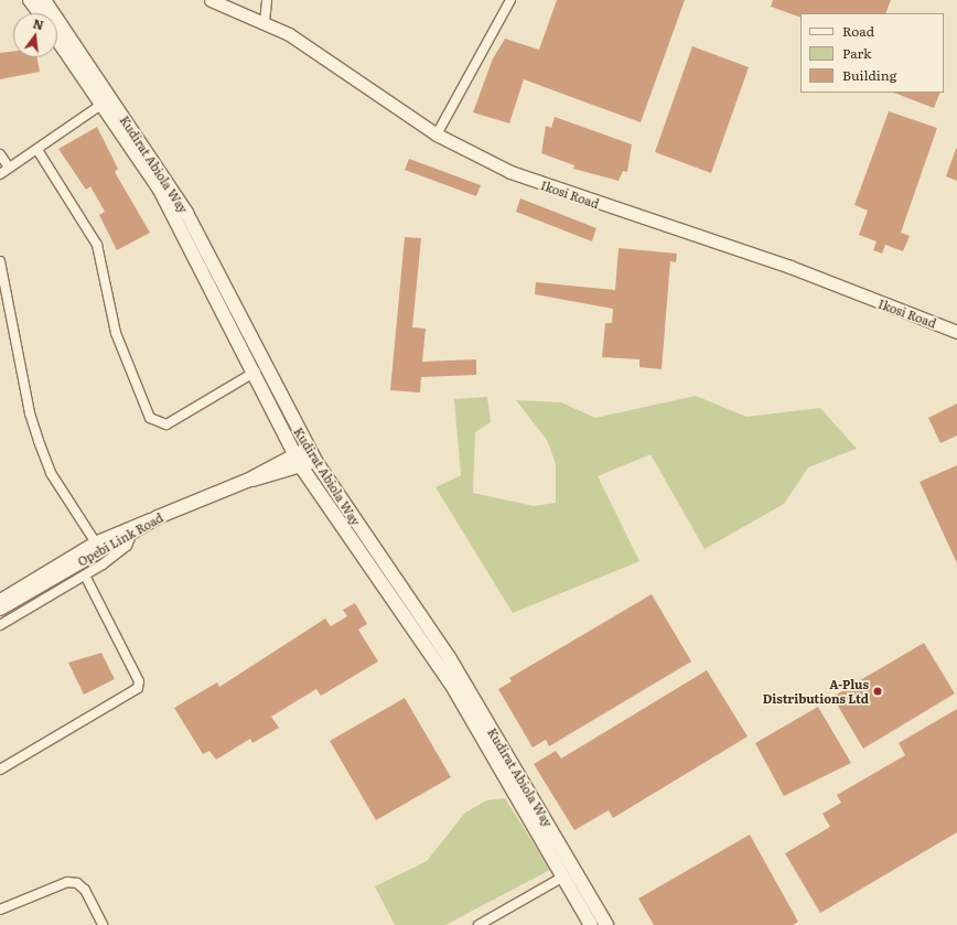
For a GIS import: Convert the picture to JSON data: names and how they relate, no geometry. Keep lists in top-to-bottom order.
{
  "streets": {
    "main road": ["Kudirat Abiola Way", "Opebi Link Road"],
    "street": ["Ikosi Road"]
  },
  "crossings": [
    ["Kudirat Abiola Way", "Opebi Link Road"]
  ],
  "places": ["A-Plus Distributions Ltd"],
  "legend": ["Road", "Park", "Building"],
  "north": "top"
}
